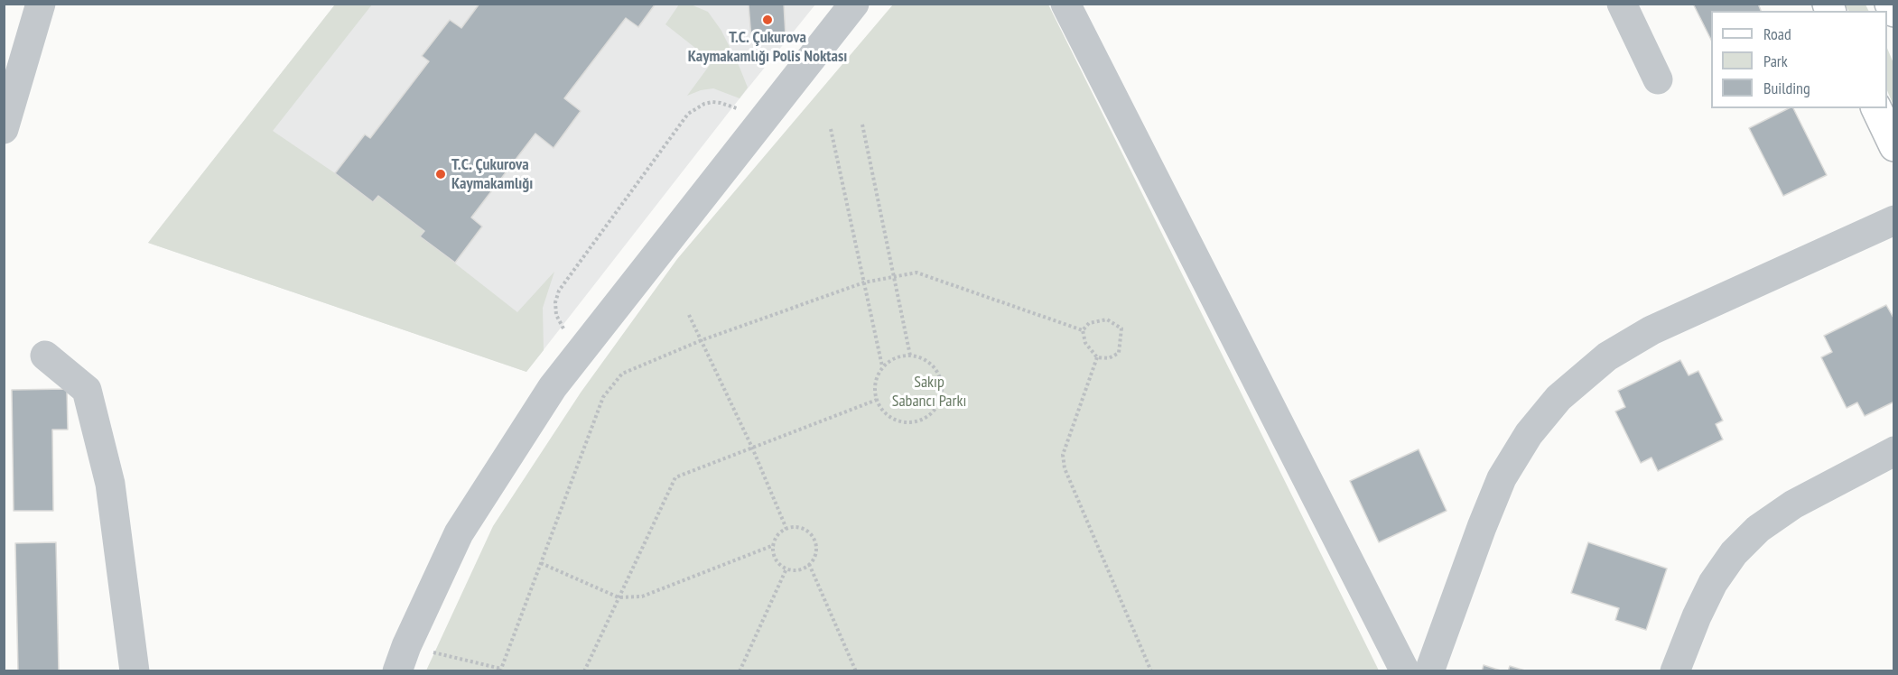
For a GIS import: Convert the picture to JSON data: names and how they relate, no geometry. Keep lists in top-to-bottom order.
{
  "parks": ["Sakıp Sabancı Parkı"],
  "places": ["T.C. Çukurova Kaymakamlığı Polis Noktası", "T.C. Çukurova Kaymakamlığı"],
  "legend": ["Road", "Park", "Building"]
}
